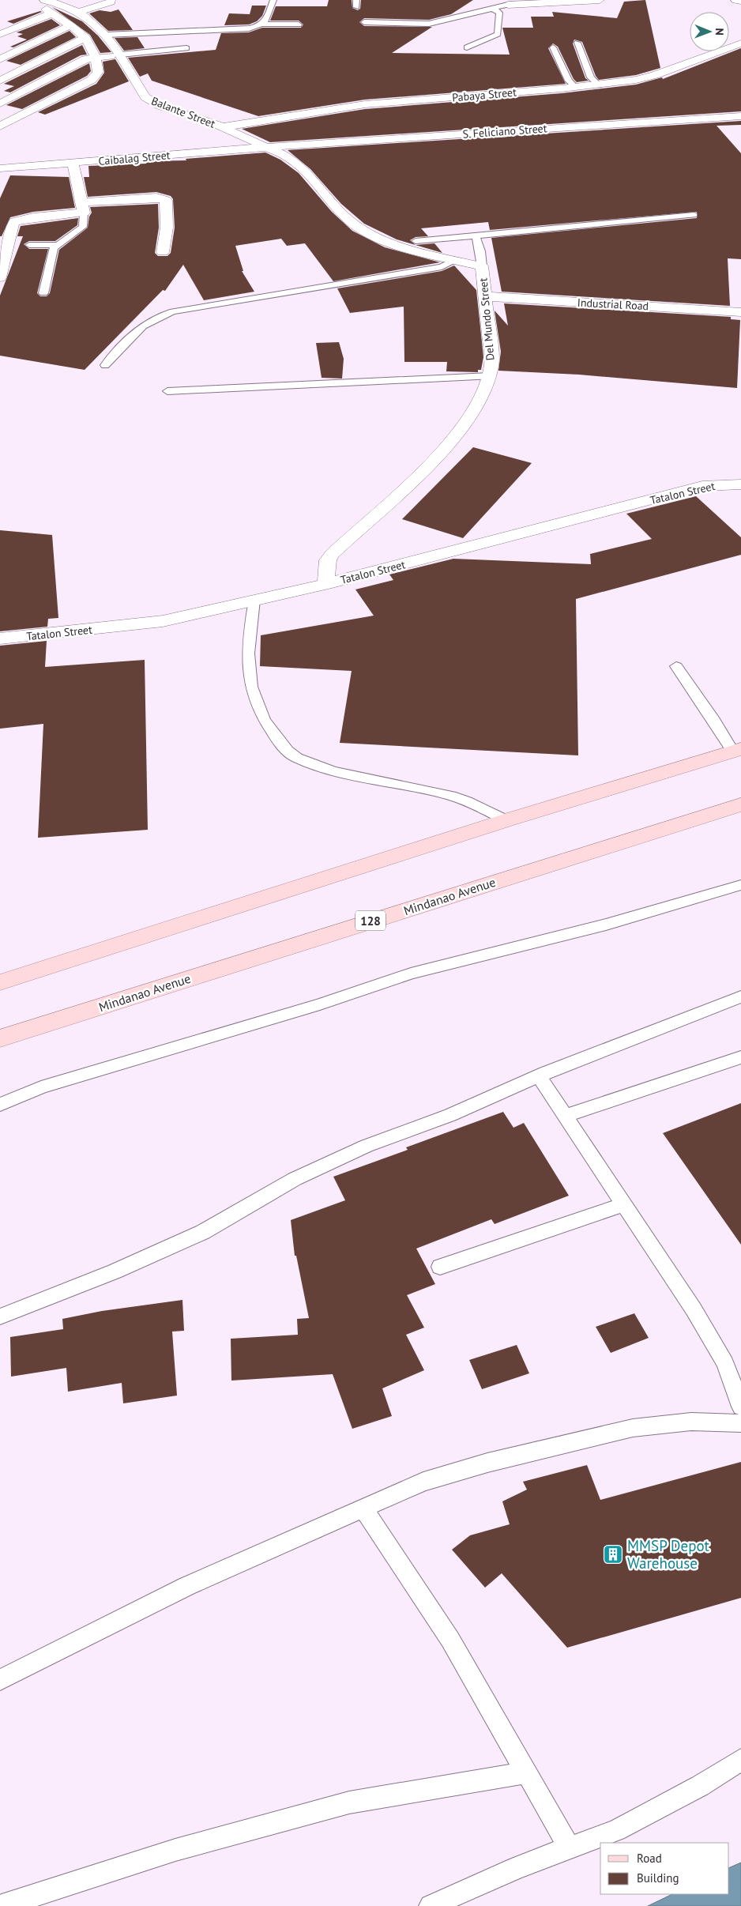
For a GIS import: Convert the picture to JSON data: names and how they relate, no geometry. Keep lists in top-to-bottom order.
{
  "streets": {
    "main road": ["Mindanao Avenue", "128"],
    "street": [
      "Pabaya Street",
      "Balante Street",
      "S. Feliciano Street",
      "Caibalag Street",
      "Industrial Road",
      "Del Mundo Street",
      "Tatalon Street"
    ]
  },
  "crossings": [
    ["Pabaya Street", "Balante Street"],
    ["Balante Street", "S. Feliciano Street"],
    ["Balante Street", "Caibalag Street"],
    ["Balante Street", "Del Mundo Street"],
    ["S. Feliciano Street", "Caibalag Street"],
    ["S. Feliciano Street", "Del Mundo Street"],
    ["Caibalag Street", "Del Mundo Street"],
    ["Industrial Road", "Del Mundo Street"],
    ["Del Mundo Street", "Tatalon Street"]
  ],
  "places": {
    "building": ["MMSP Depot Warehouse"]
  },
  "legend": ["Road", "Building"],
  "north": "right"
}
